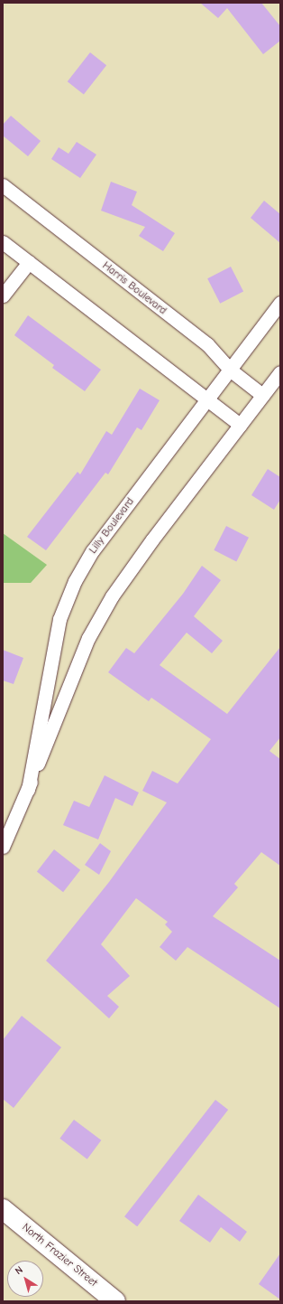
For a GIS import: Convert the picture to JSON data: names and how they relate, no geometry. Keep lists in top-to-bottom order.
{
  "streets": {
    "main road": ["North Frazier Street"],
    "street": ["Harris Boulevard", "Lilly Boulevard"]
  },
  "crossings": [
    ["Harris Boulevard", "Lilly Boulevard"]
  ],
  "north": "top left"
}
